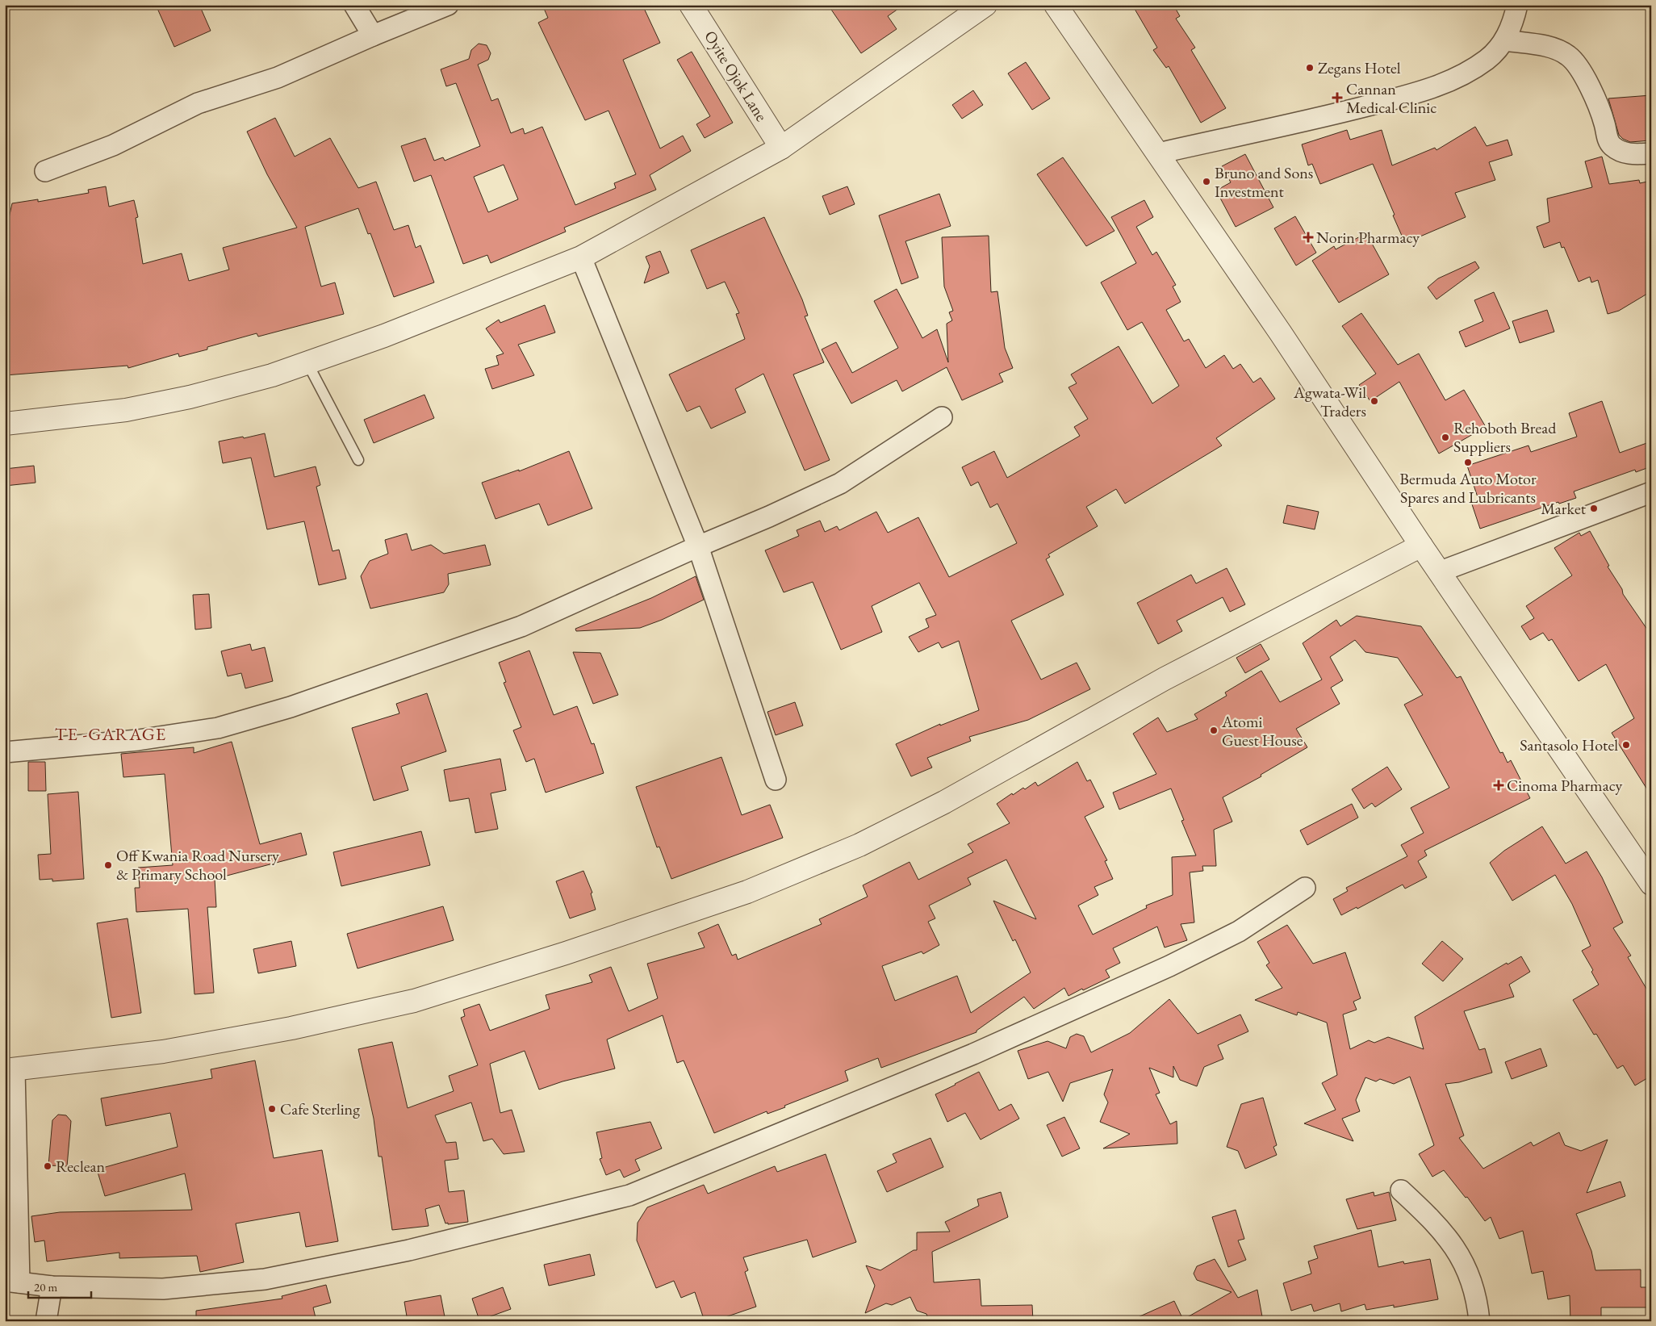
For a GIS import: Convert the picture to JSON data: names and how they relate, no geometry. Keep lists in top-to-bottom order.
{
  "streets": {
    "street": ["Oyite Ojok Lane"]
  },
  "districts": ["TE -GARAGE"],
  "places": {
    "other": [
      "Zegans Hotel",
      "Bruno and Sons Investment",
      "Agwata-Wil Traders",
      "Rehoboth Bread Suppliers",
      "Bermuda Auto Motor Spares and Lubricants",
      "Market",
      "Atomi Guest House",
      "Santasolo Hotel",
      "Off Kwania Road Nursery & Primary School",
      "Cafe Sterling",
      "Reclean"
    ],
    "health": ["Cannan Medical Clinic", "Norin Pharmacy", "Cinoma Pharmacy"]
  },
  "scale_bar": "20 m"
}
